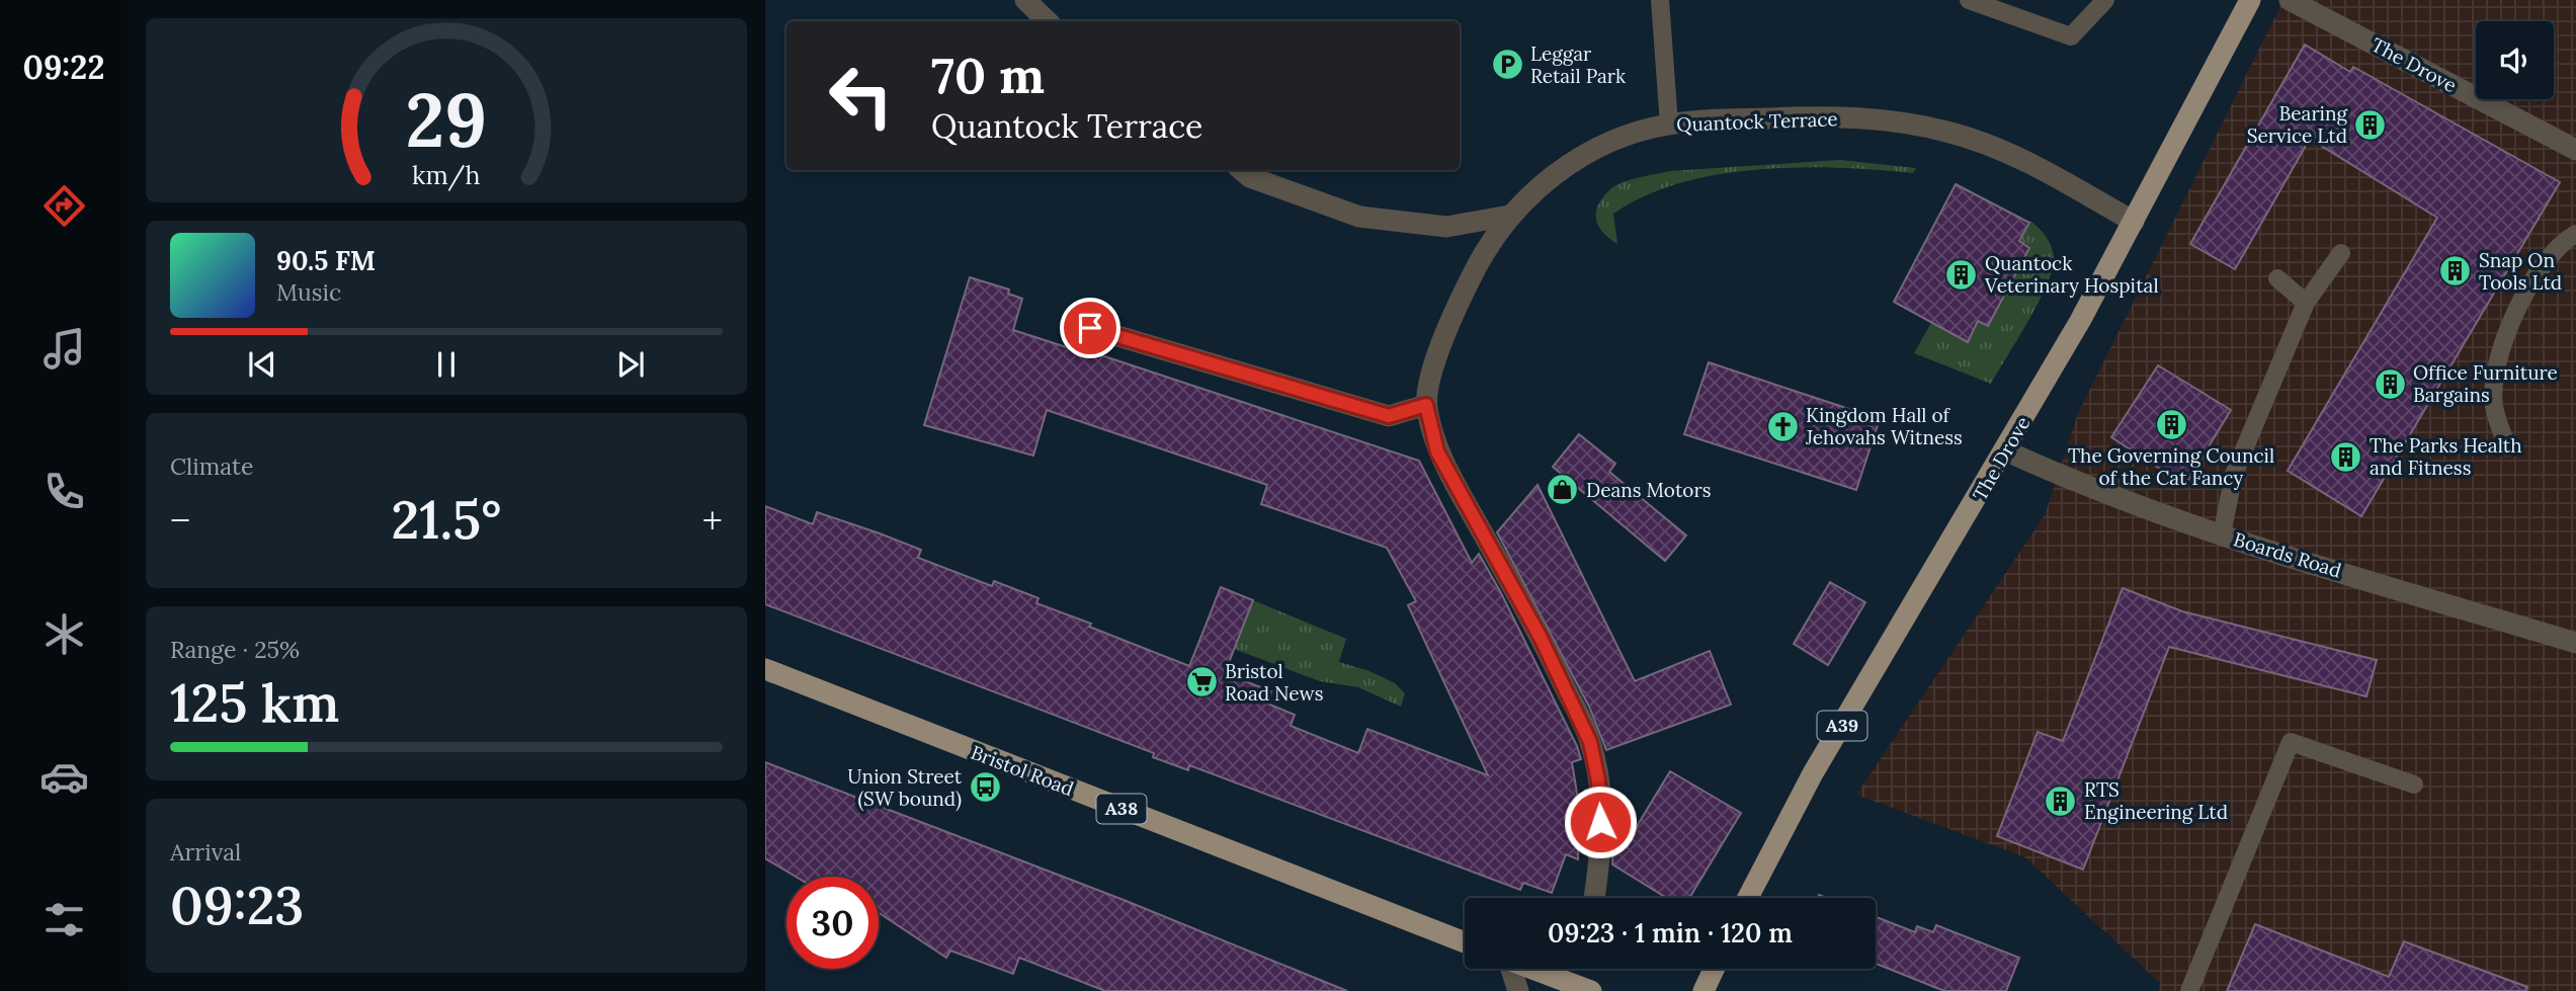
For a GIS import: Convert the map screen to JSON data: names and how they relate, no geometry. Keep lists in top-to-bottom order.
{
  "streets": {
    "main road": [
      "The Drove",
      "A39",
      "Bristol Road",
      "A38"
    ],
    "street": ["Quantock Terrace", "Boards Road"]
  },
  "crossings": [
    ["The Drove", "Quantock Terrace"],
    ["The Drove", "Boards Road"]
  ],
  "places": {
    "parking": ["Leggar Retail Park"],
    "building": [
      "Bearing Service Ltd",
      "Snap On Tools Ltd",
      "Quantock Veterinary Hospital",
      "Office Furniture Bargains",
      "The Governing Council of the Cat Fancy",
      "The Parks Health and Fitness",
      "RTS Engineering Ltd"
    ],
    "church": ["Kingdom Hall of Jehovahs Witness"],
    "shop": ["Deans Motors"],
    "supermarket": ["Bristol Road News"],
    "bus stop": ["Union Street (SW bound)"]
  },
  "page": {
    "tabs": "09:22",
    "turn": ["70 m", "Quantock Terrace"],
    "song": ["90.5 FM", "Music"],
    "tile": [
      "Climate",
      ["Range · 25%", "125 km"],
      ["Arrival", "09:23"]
    ],
    "heat": ["−", "21.5°", "+"],
    "limit": "30",
    "trip": "09:23 · 1 min · 120 m",
    "gauge": ["29", "km/h"]
  }
}
